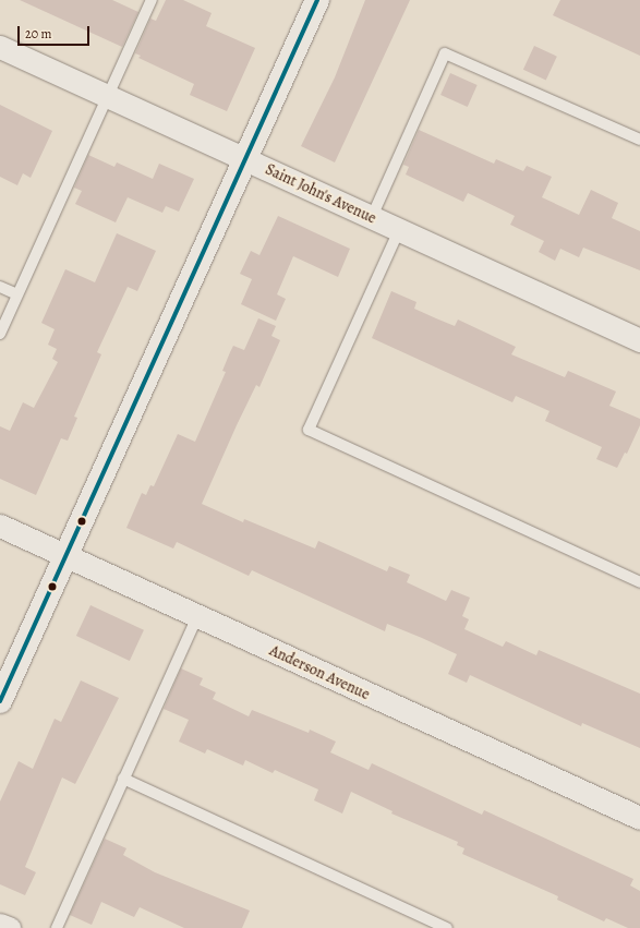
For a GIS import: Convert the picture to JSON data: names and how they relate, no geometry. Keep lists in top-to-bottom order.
{
  "streets": {
    "street": ["Saint John's Avenue", "Anderson Avenue"]
  },
  "scale_bar": "20 m"
}
